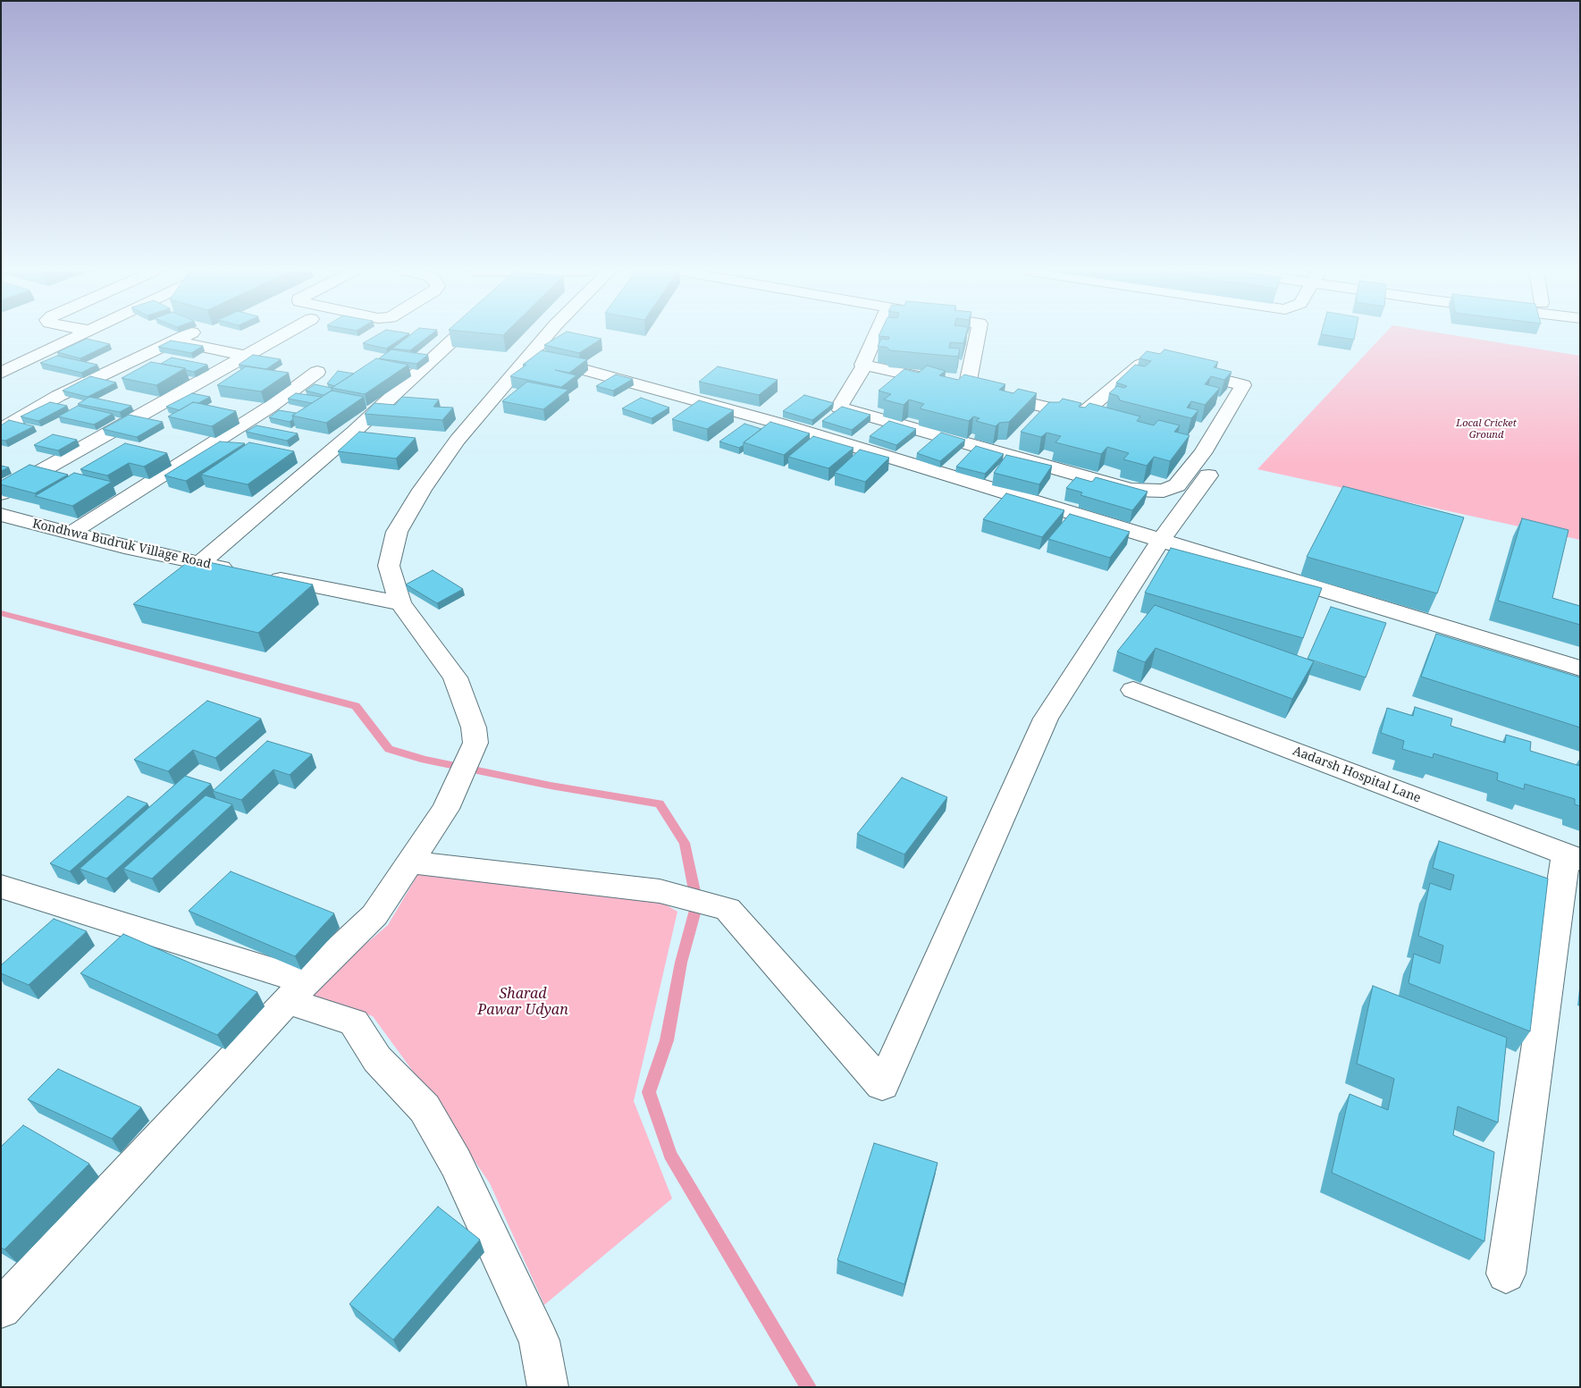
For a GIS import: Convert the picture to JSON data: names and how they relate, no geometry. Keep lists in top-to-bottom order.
{
  "streets": {
    "street": ["Kondhwa Budruk Village Road", "Aadarsh Hospital Lane"]
  },
  "parks": ["Local Cricket Ground", "Sharad Pawar Udyan"]
}
